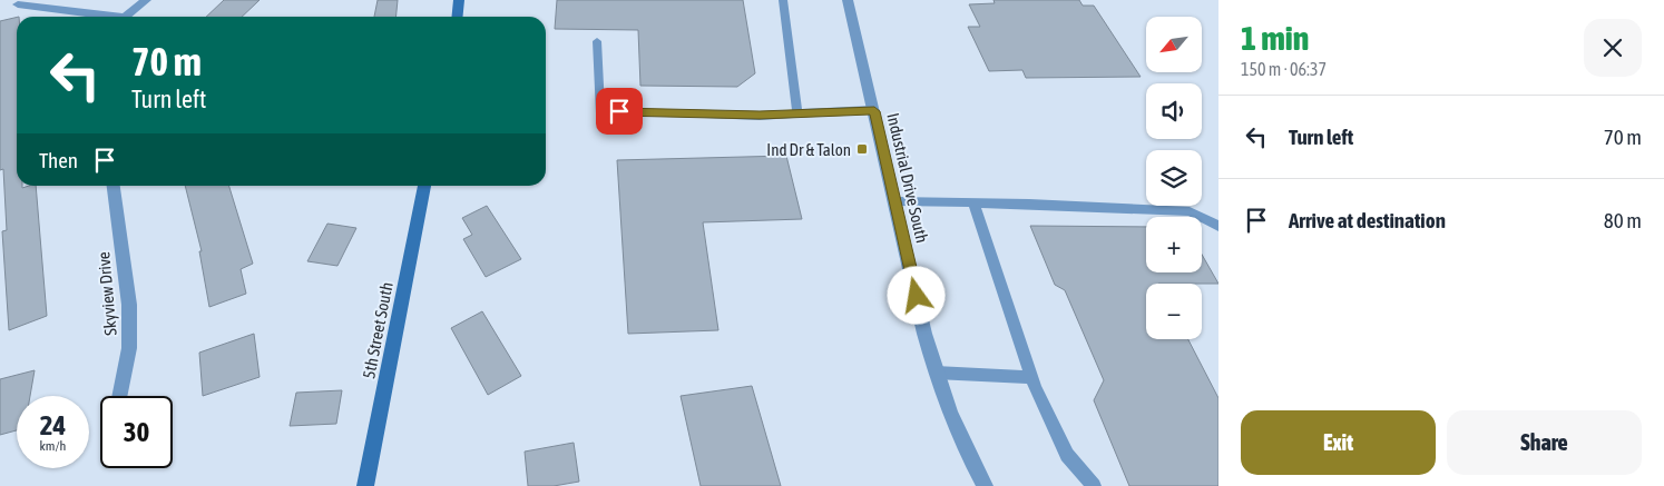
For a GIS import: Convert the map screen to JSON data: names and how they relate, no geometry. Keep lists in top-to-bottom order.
{
  "streets": {
    "street": ["Industrial Drive South", "Skyview Drive", "5th Street South"]
  },
  "places": {
    "transit": ["Ind Dr & Talon"]
  },
  "north": "bottom left",
  "page": {
    "heading": ["1 min", "150 m · 06:37"],
    "map_buttons": ["+", "−"],
    "turn": ["70 m", "Turn left"],
    "list": [
      {
        "name": "Turn left",
        "value": "70 m"
      },
      {
        "name": "Arrive at destination",
        "value": "80 m"
      }
    ],
    "then": "Then",
    "speed": "24 km/h",
    "limit": "30",
    "buttons": ["Exit", "Share"]
  }
}
